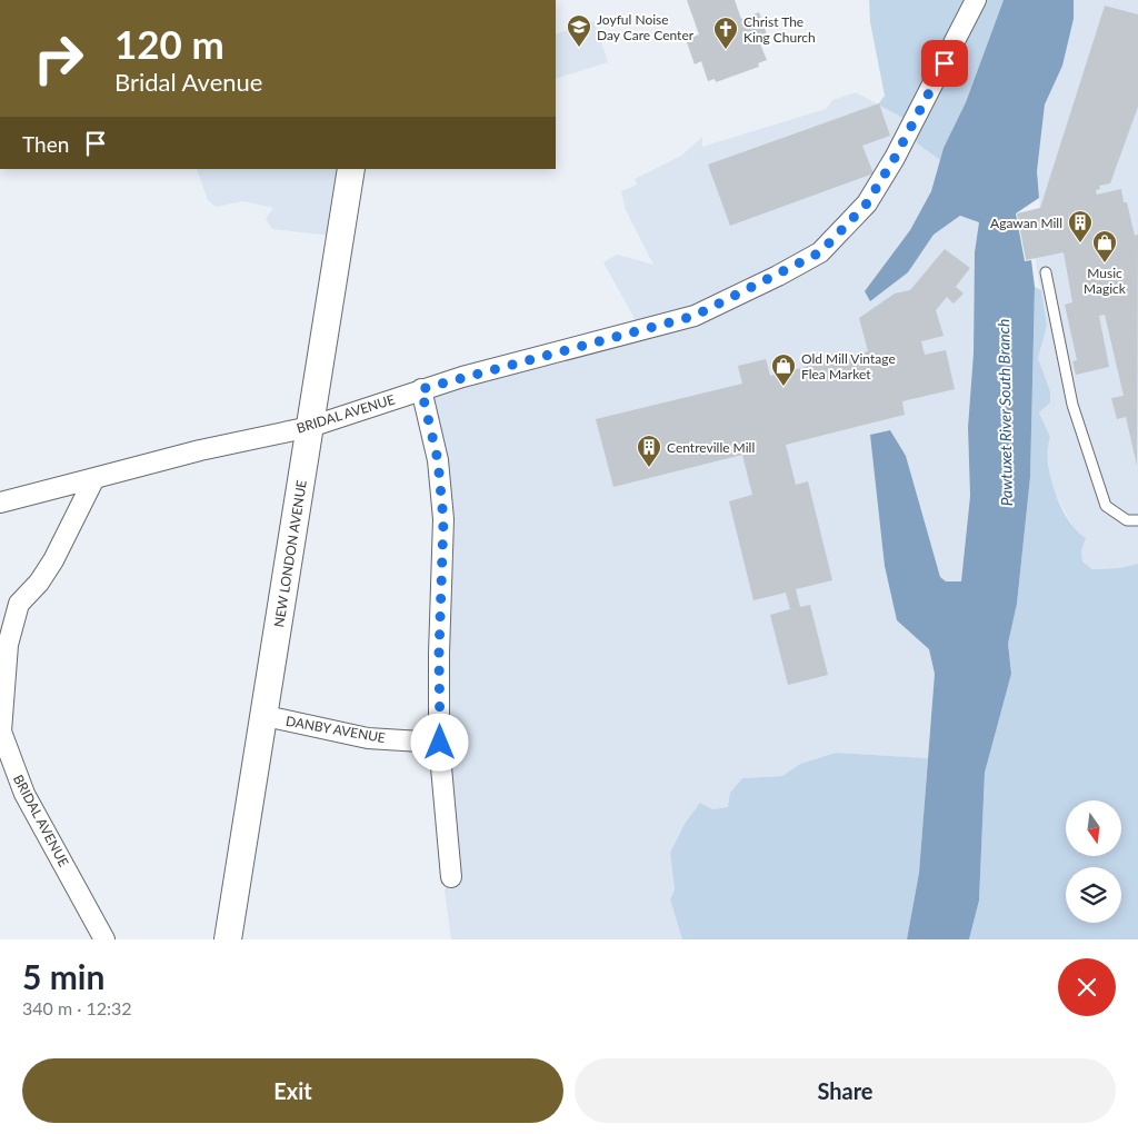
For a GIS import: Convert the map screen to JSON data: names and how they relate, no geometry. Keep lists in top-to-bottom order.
{
  "streets": {
    "main road": ["NEW LONDON AVENUE"],
    "street": ["BRIDAL AVENUE", "DANBY AVENUE"]
  },
  "crossings": [
    ["BRIDAL AVENUE", "NEW LONDON AVENUE"],
    ["NEW LONDON AVENUE", "DANBY AVENUE"]
  ],
  "water": ["Pawtuxet River South Branch"],
  "places": {
    "school or university": ["Joyful Noise Day Care Center"],
    "church": ["Christ The King Church"],
    "building": ["Agawan Mill", "Centreville Mill"],
    "shop": ["Music Magick", "Old Mill Vintage Flea Market"]
  },
  "north": "bottom",
  "page": {
    "turn": ["120 m", "Bridal Avenue"],
    "then": "Then",
    "heading": ["5 min", "340 m · 12:32"],
    "buttons": ["Exit", "Share"]
  }
}
